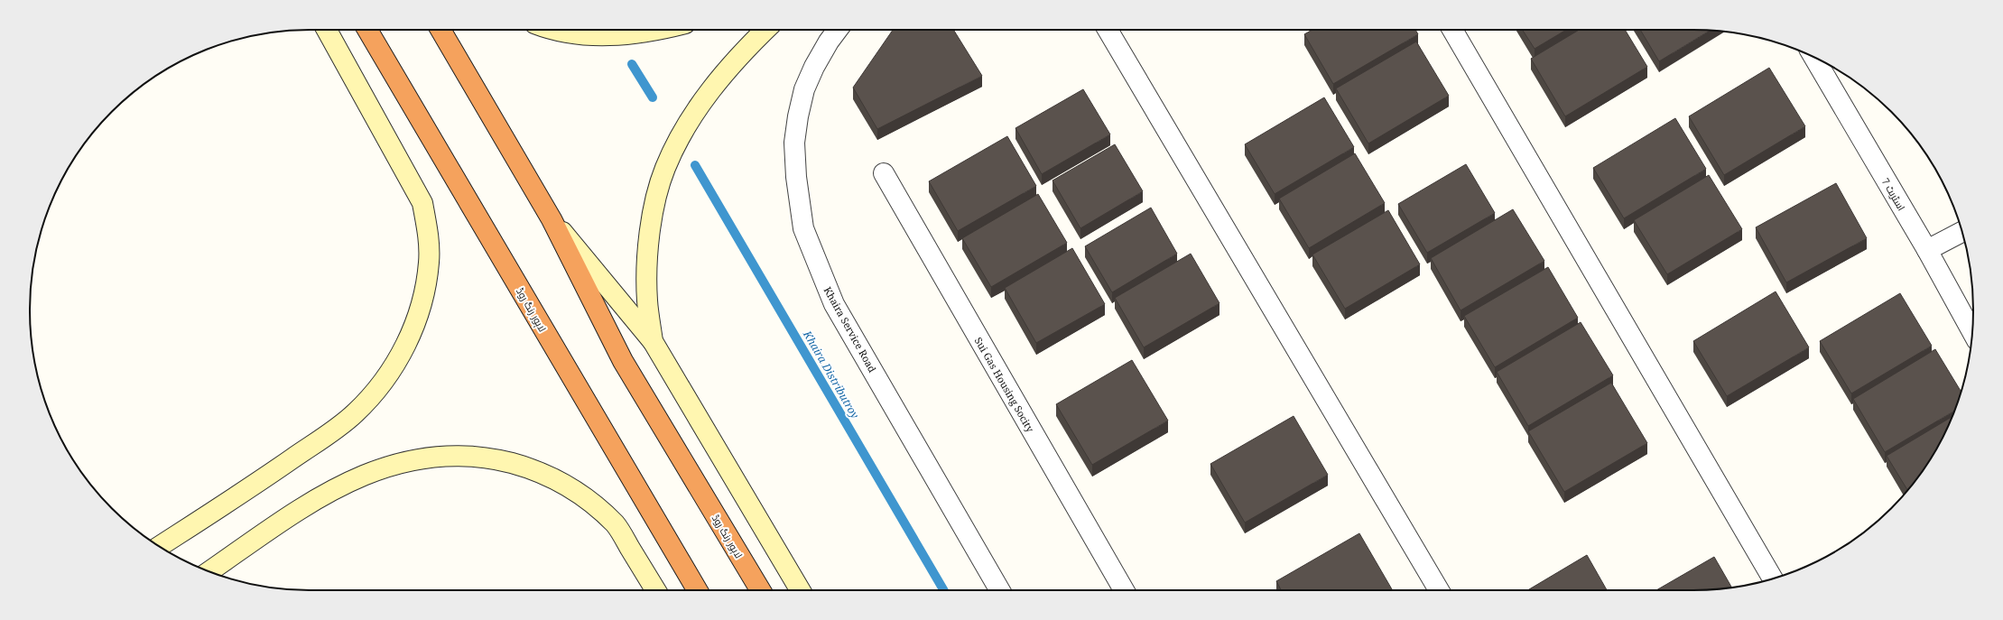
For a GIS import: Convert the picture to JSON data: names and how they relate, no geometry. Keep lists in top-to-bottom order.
{
  "streets": {
    "highway": ["لاہور رنگ روڈ"],
    "street": ["اسٹریٹ 7", "Khaira Service Road", "Sui Gas Housing Socity"]
  },
  "water": ["Khaira Distributroy"]
}
